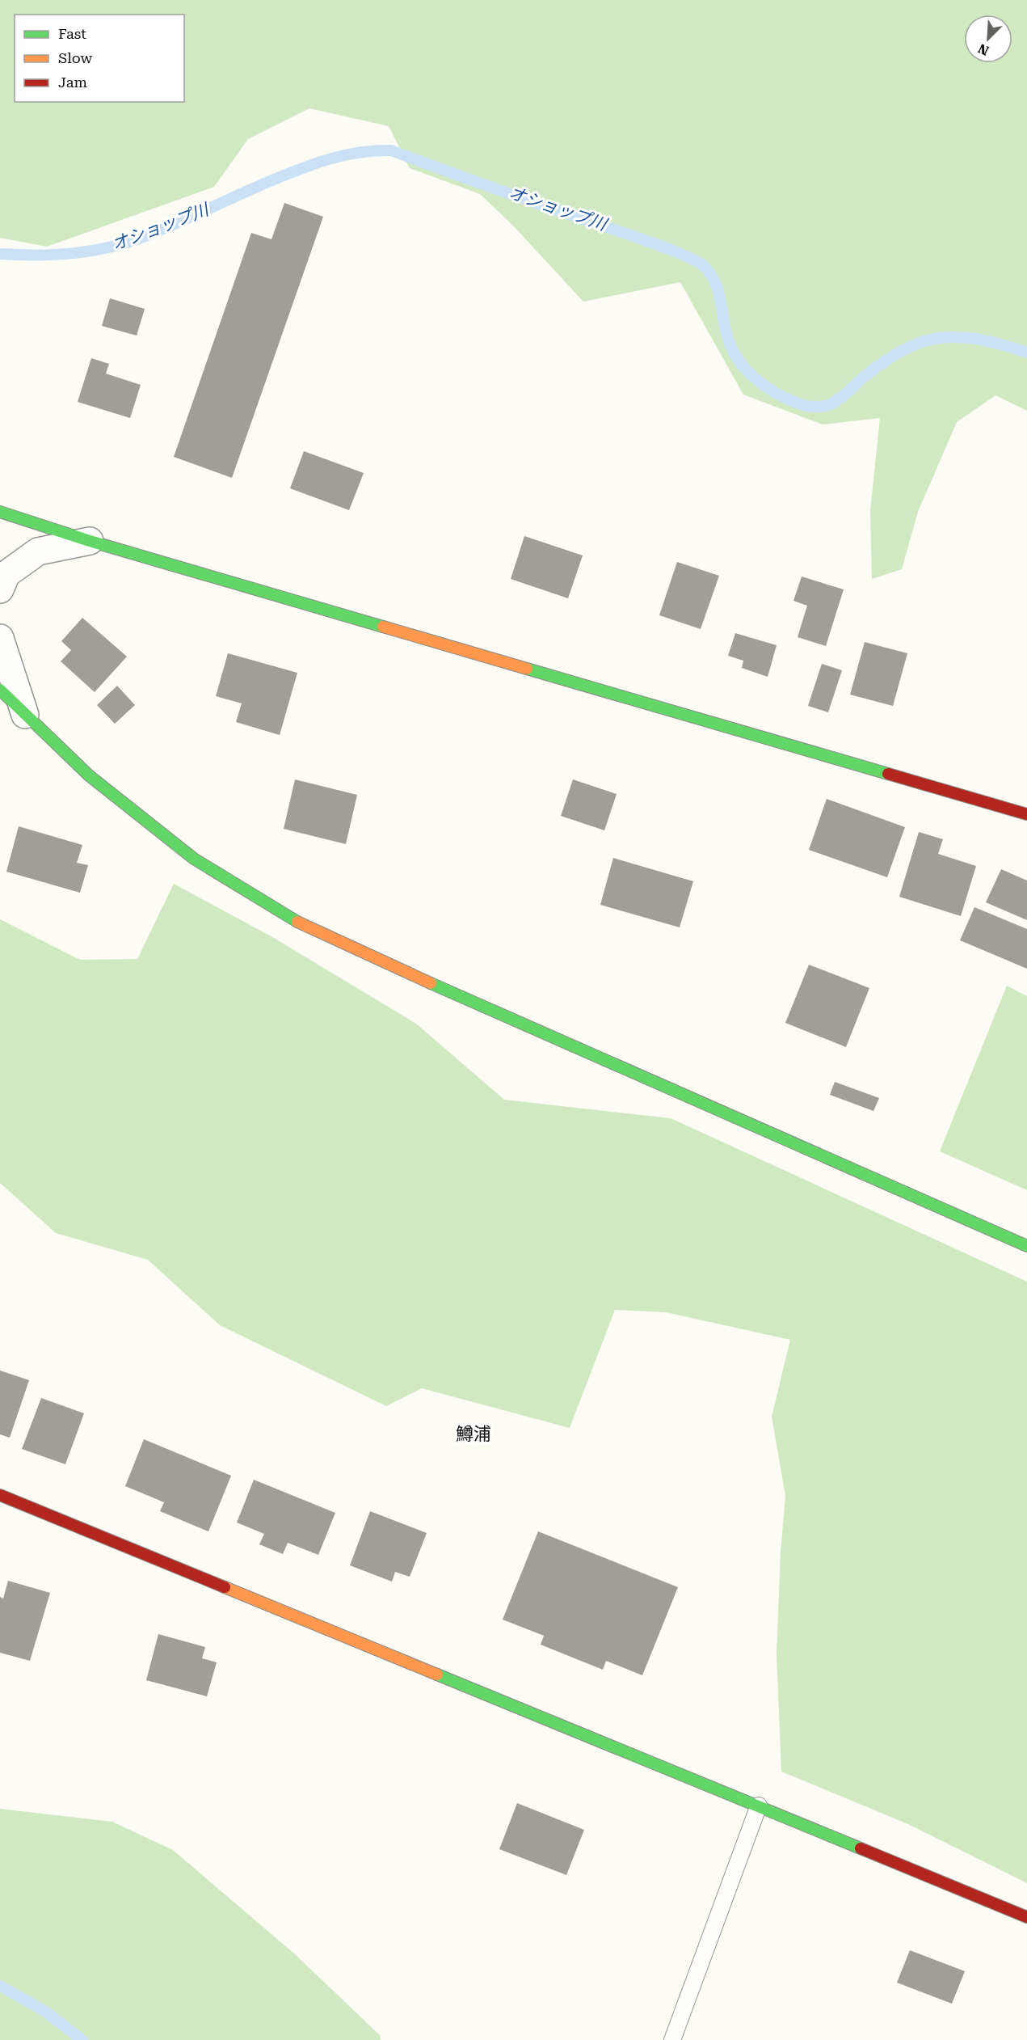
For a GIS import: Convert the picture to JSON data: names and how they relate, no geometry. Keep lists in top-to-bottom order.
{
  "districts": ["鱒浦"],
  "water": ["オショップ川"],
  "legend": ["Fast", "Slow", "Jam"],
  "north": "bottom left"
}
